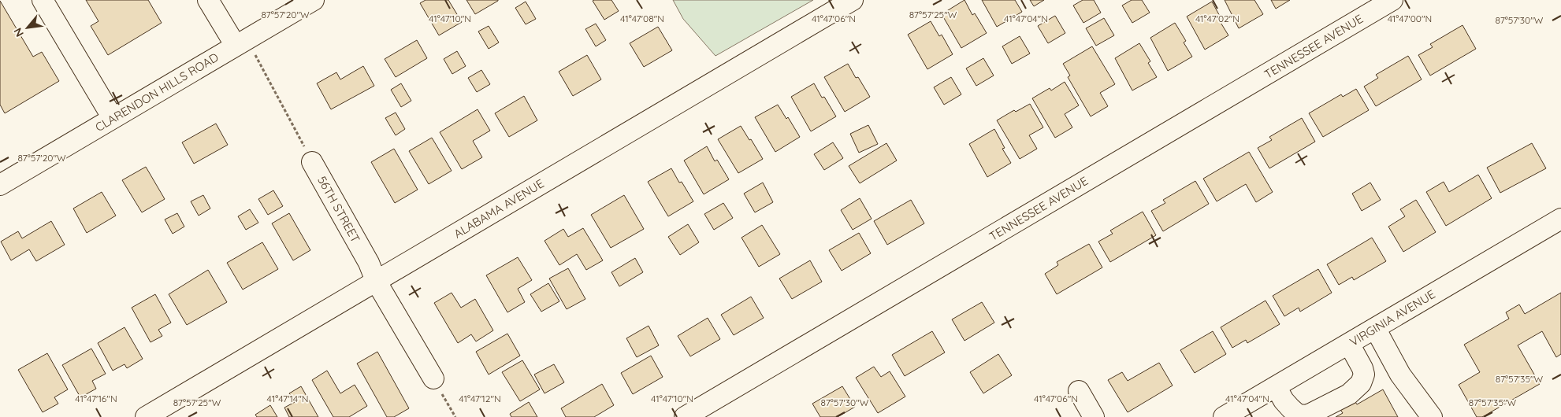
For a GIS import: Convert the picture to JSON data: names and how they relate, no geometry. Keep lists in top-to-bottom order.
{
  "streets": {
    "street": [
      "TENNESSEE AVENUE",
      "CLARENDON HILLS ROAD",
      "ALABAMA AVENUE",
      "56TH STREET",
      "VIRGINIA AVENUE"
    ]
  },
  "crossings": [
    ["CLARENDON HILLS ROAD", "56TH STREET"],
    ["ALABAMA AVENUE", "56TH STREET"]
  ],
  "north": "bottom left",
  "coordinates": [
    "87°57'20\"W",
    "87°57'25\"W",
    "41°47'10\"N",
    "41°47'08\"N",
    "41°47'06\"N",
    "41°47'00\"N",
    "41°47'04\"N",
    "41°47'02\"N",
    "87°57'30\"W",
    "87°57'35\"W",
    "41°47'16\"N",
    "41°47'14\"N",
    "41°47'12\"N"
  ]
}
